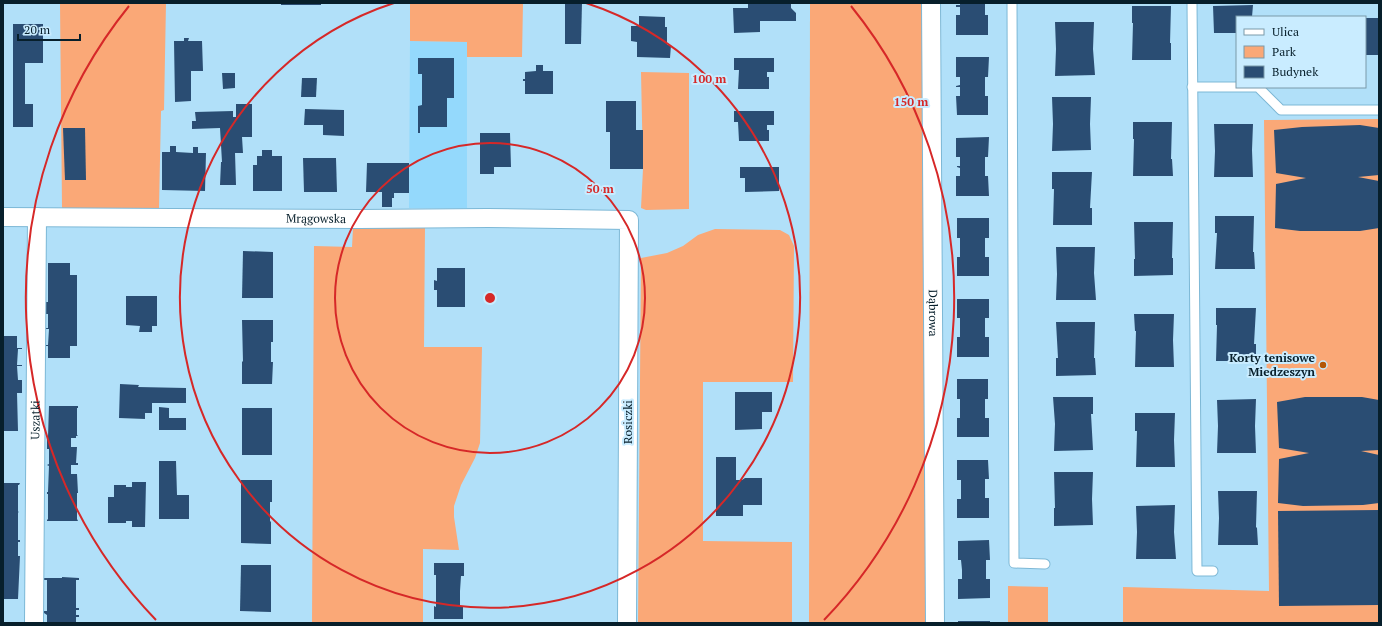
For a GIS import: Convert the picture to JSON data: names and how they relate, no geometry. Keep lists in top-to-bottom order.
{
  "streets": {
    "street": [
      "Mrągowska",
      "Dąbrowa",
      "Uszatki",
      "Rosiczki"
    ]
  },
  "crossings": [
    ["Mrągowska", "Uszatki"],
    ["Mrągowska", "Rosiczki"]
  ],
  "places": ["Korty tenisowe Miedzeszyn"],
  "legend": ["Ulica", "Park", "Budynek"],
  "scale_bar": "20 m",
  "rings": ["100 m", "150 m", "50 m"]
}
